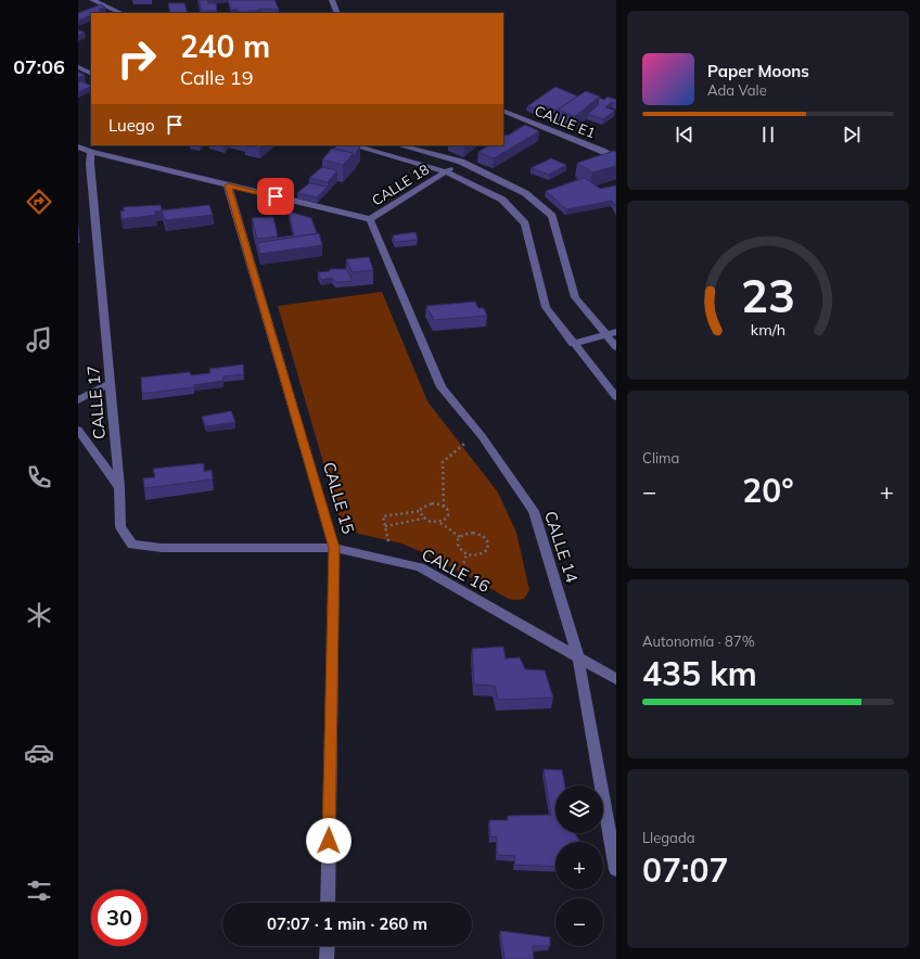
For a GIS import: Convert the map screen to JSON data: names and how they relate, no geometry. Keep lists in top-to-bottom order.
{
  "streets": {
    "street": [
      "CALLE E1",
      "CALLE 18",
      "CALLE 17",
      "CALLE 15",
      "CALLE 14",
      "CALLE 16"
    ]
  },
  "crossings": [
    ["CALLE 18", "CALLE 14"],
    ["CALLE 17", "CALLE 16"],
    ["CALLE 15", "CALLE 16"],
    ["CALLE 14", "CALLE 16"]
  ],
  "page": {
    "tabs": "07:06",
    "turn": ["240 m", "Calle 19"],
    "song": ["Paper Moons", "Ada Vale"],
    "then": "Luego",
    "tile": [
      "Clima",
      ["Autonomía · 87%", "435 km"],
      ["Llegada", "07:07"]
    ],
    "heat": ["−", "20°", "+"],
    "map_buttons": ["+", "−"],
    "limit": "30",
    "trip": "07:07 · 1 min · 260 m",
    "gauge": ["23", "km/h"]
  }
}
